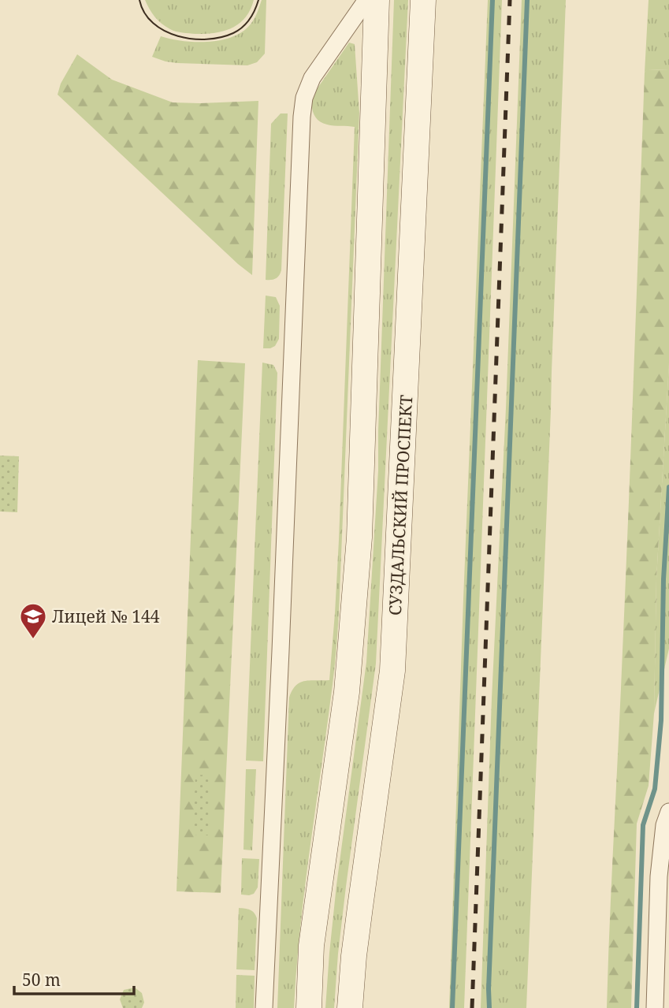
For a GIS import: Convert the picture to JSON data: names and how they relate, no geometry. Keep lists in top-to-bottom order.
{
  "streets": {
    "main road": ["СУЗДАЛЬСКИЙ ПРОСПЕКТ"]
  },
  "places": {
    "school or university": ["Лицей № 144"]
  },
  "scale_bar": "50 m"
}
